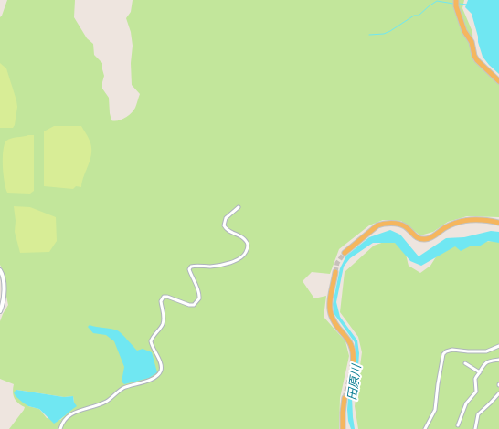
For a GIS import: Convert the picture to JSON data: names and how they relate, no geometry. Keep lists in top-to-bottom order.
{
  "water": ["田原川"]
}
